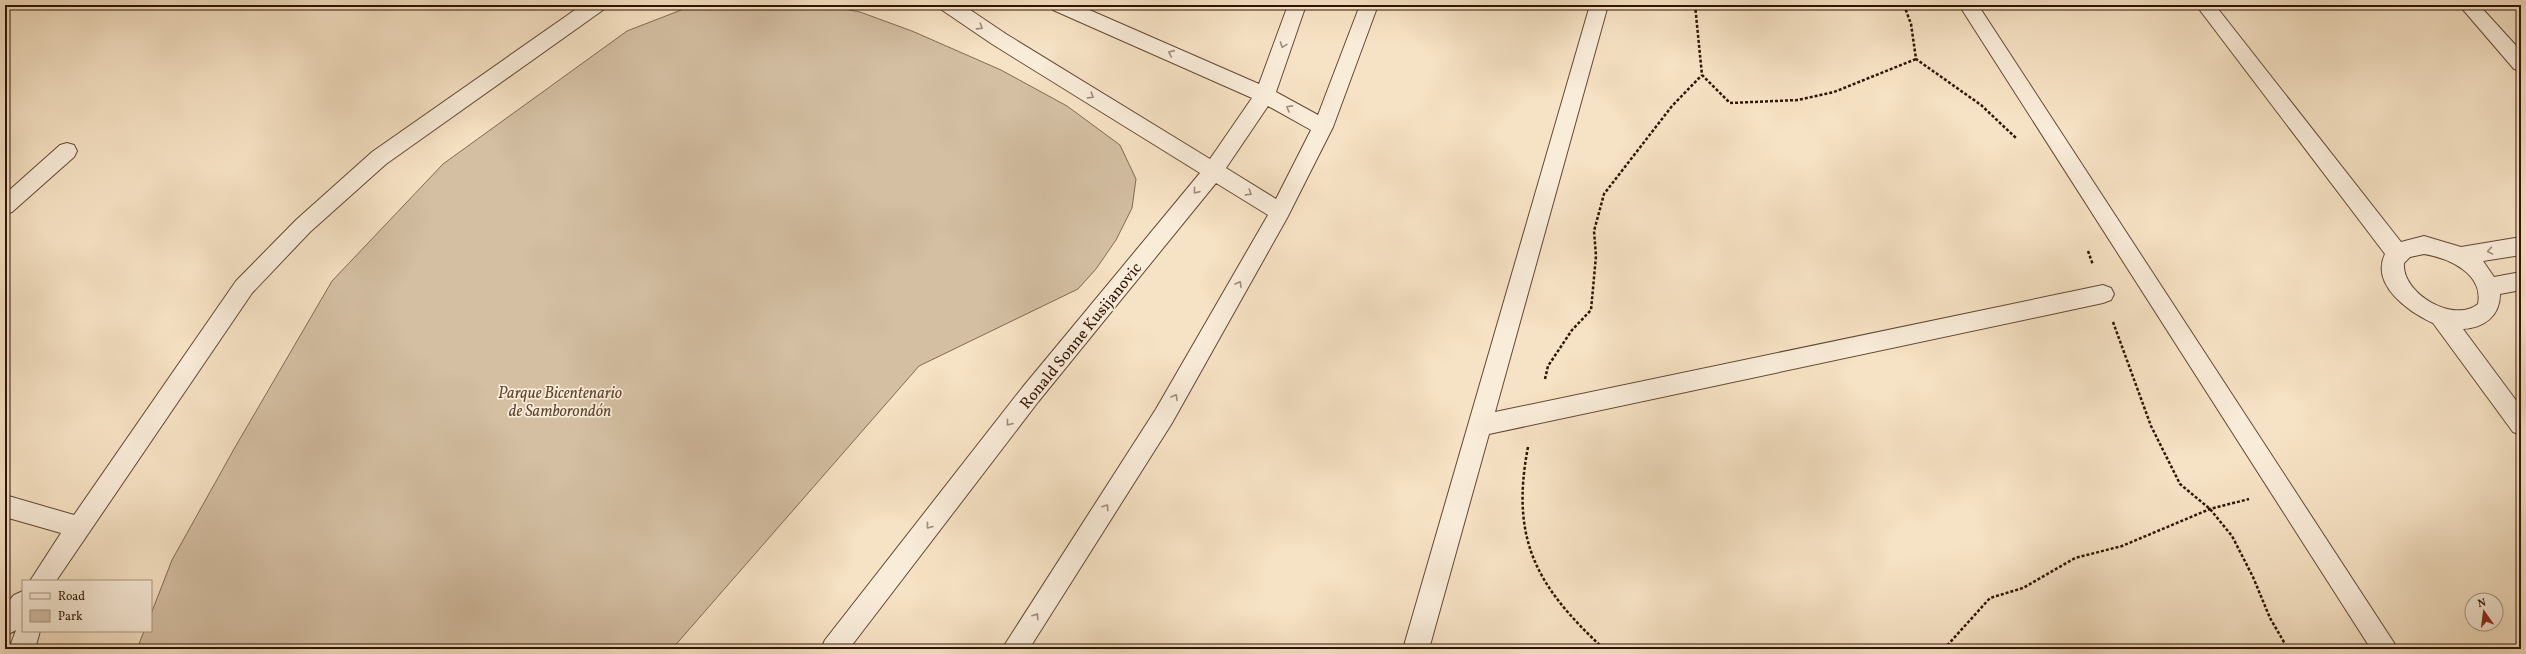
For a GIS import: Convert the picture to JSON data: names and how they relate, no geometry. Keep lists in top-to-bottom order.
{
  "streets": {
    "street": ["Ronald Sonne Kusijanovic"]
  },
  "parks": ["Parque Bicentenario de Samborondón"],
  "legend": ["Road", "Park"],
  "north": "top"
}
